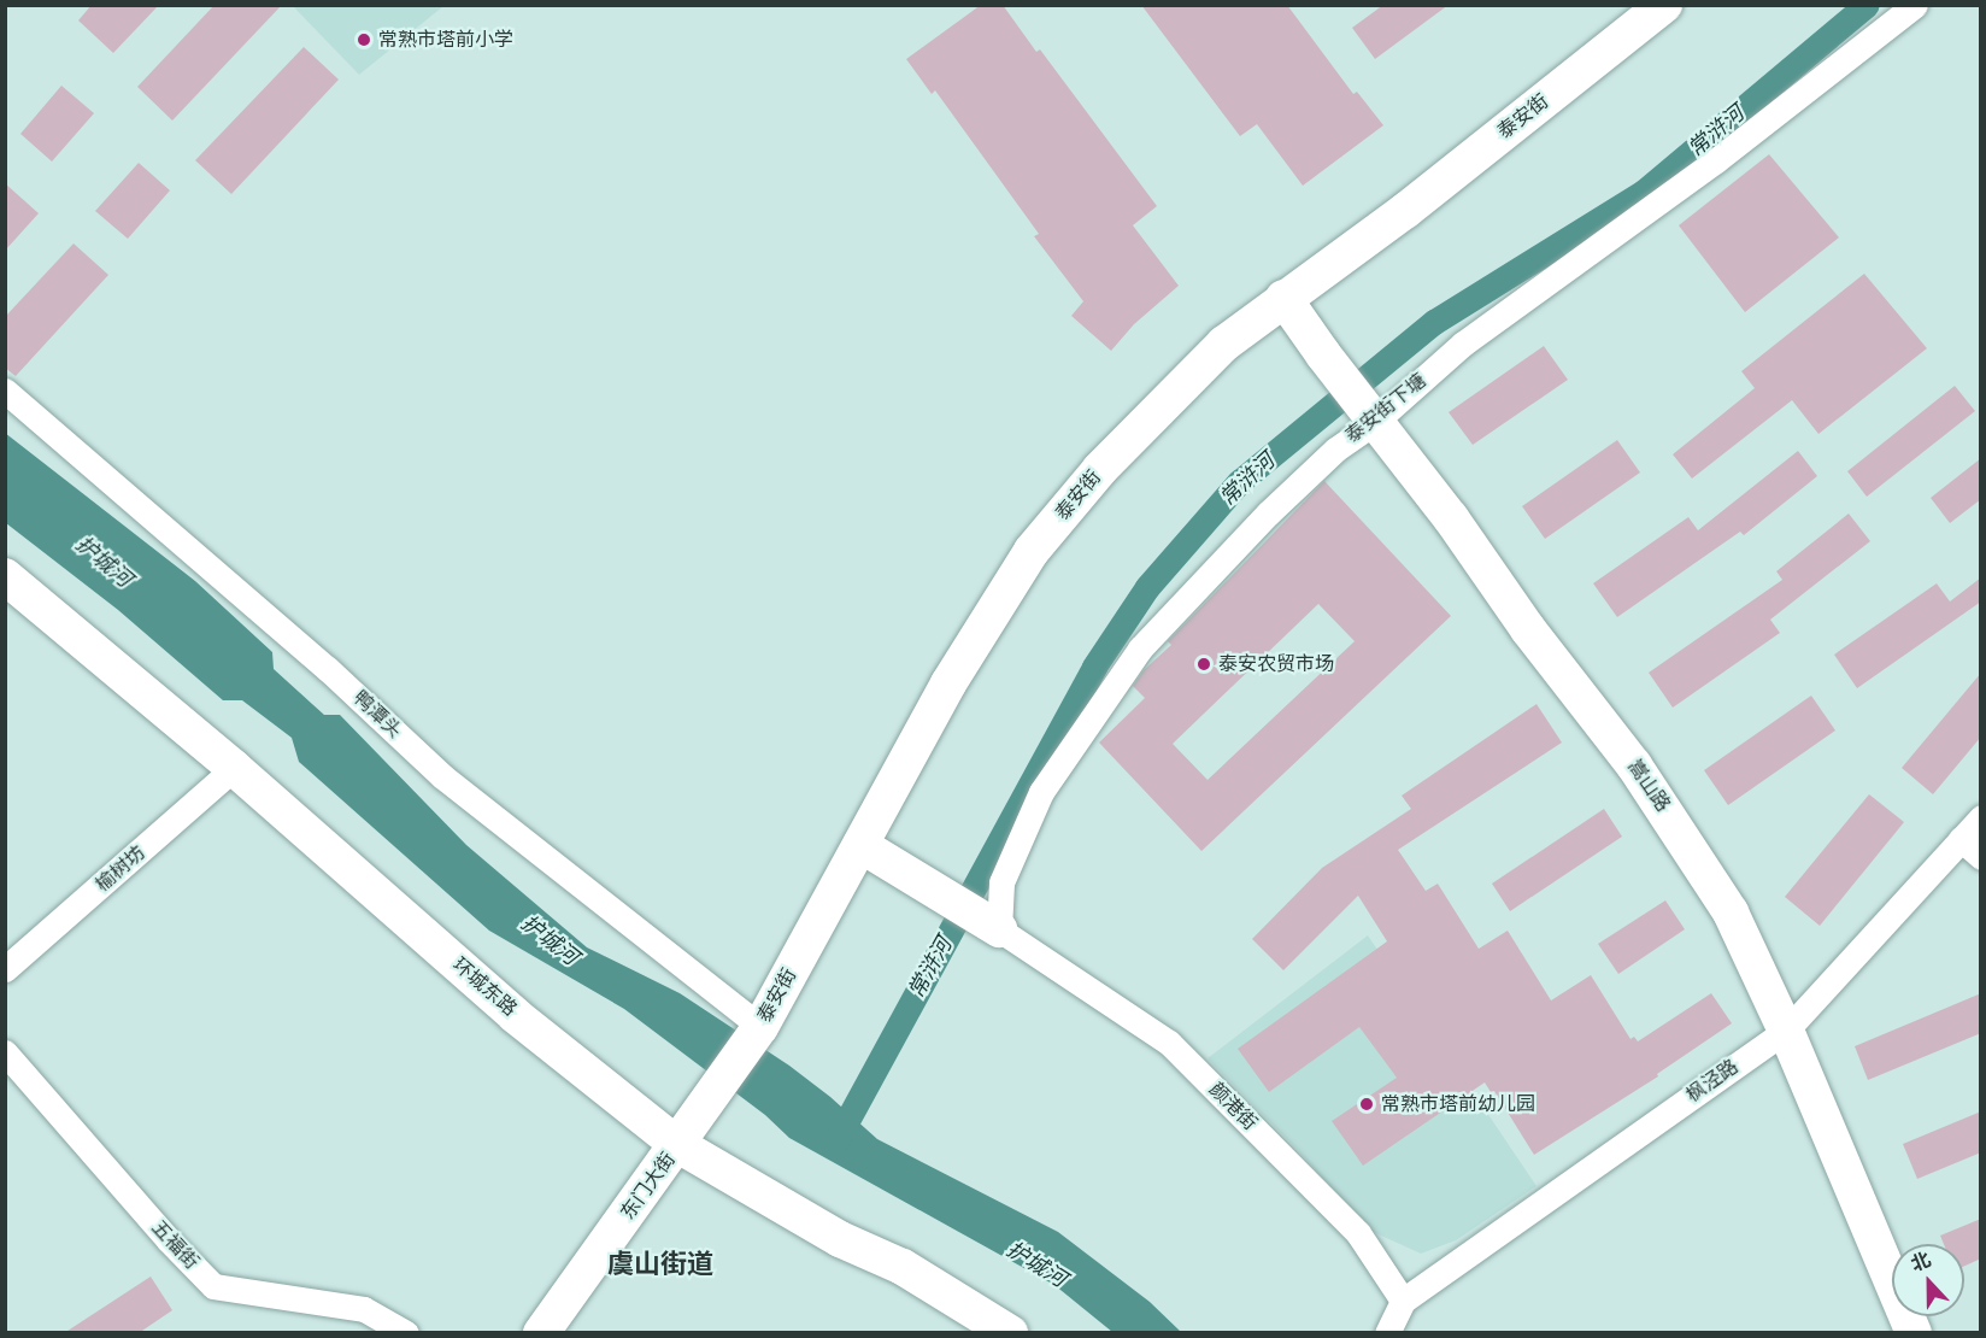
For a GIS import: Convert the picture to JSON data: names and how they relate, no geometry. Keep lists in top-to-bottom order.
{
  "streets": {
    "street": [
      "泰安街",
      "泰安街下塘",
      "鸭潭头",
      "嵩山路",
      "榆树坊",
      "环城东路",
      "枫泾路",
      "颜港街",
      "东门大街",
      "五福街"
    ]
  },
  "crossings": [
    ["泰安街", "鸭潭头"],
    ["泰安街", "嵩山路"],
    ["泰安街", "环城东路"],
    ["泰安街", "东门大街"],
    ["泰安街下塘", "嵩山路"],
    ["泰安街下塘", "颜港街"],
    ["嵩山路", "枫泾路"],
    ["榆树坊", "环城东路"],
    ["环城东路", "东门大街"],
    ["枫泾路", "颜港街"]
  ],
  "districts": ["虞山街道"],
  "water": ["常浒河", "护城河"],
  "places": ["常熟市塔前小学", "泰安农贸市场", "常熟市塔前幼儿园"],
  "north": "top"
}
